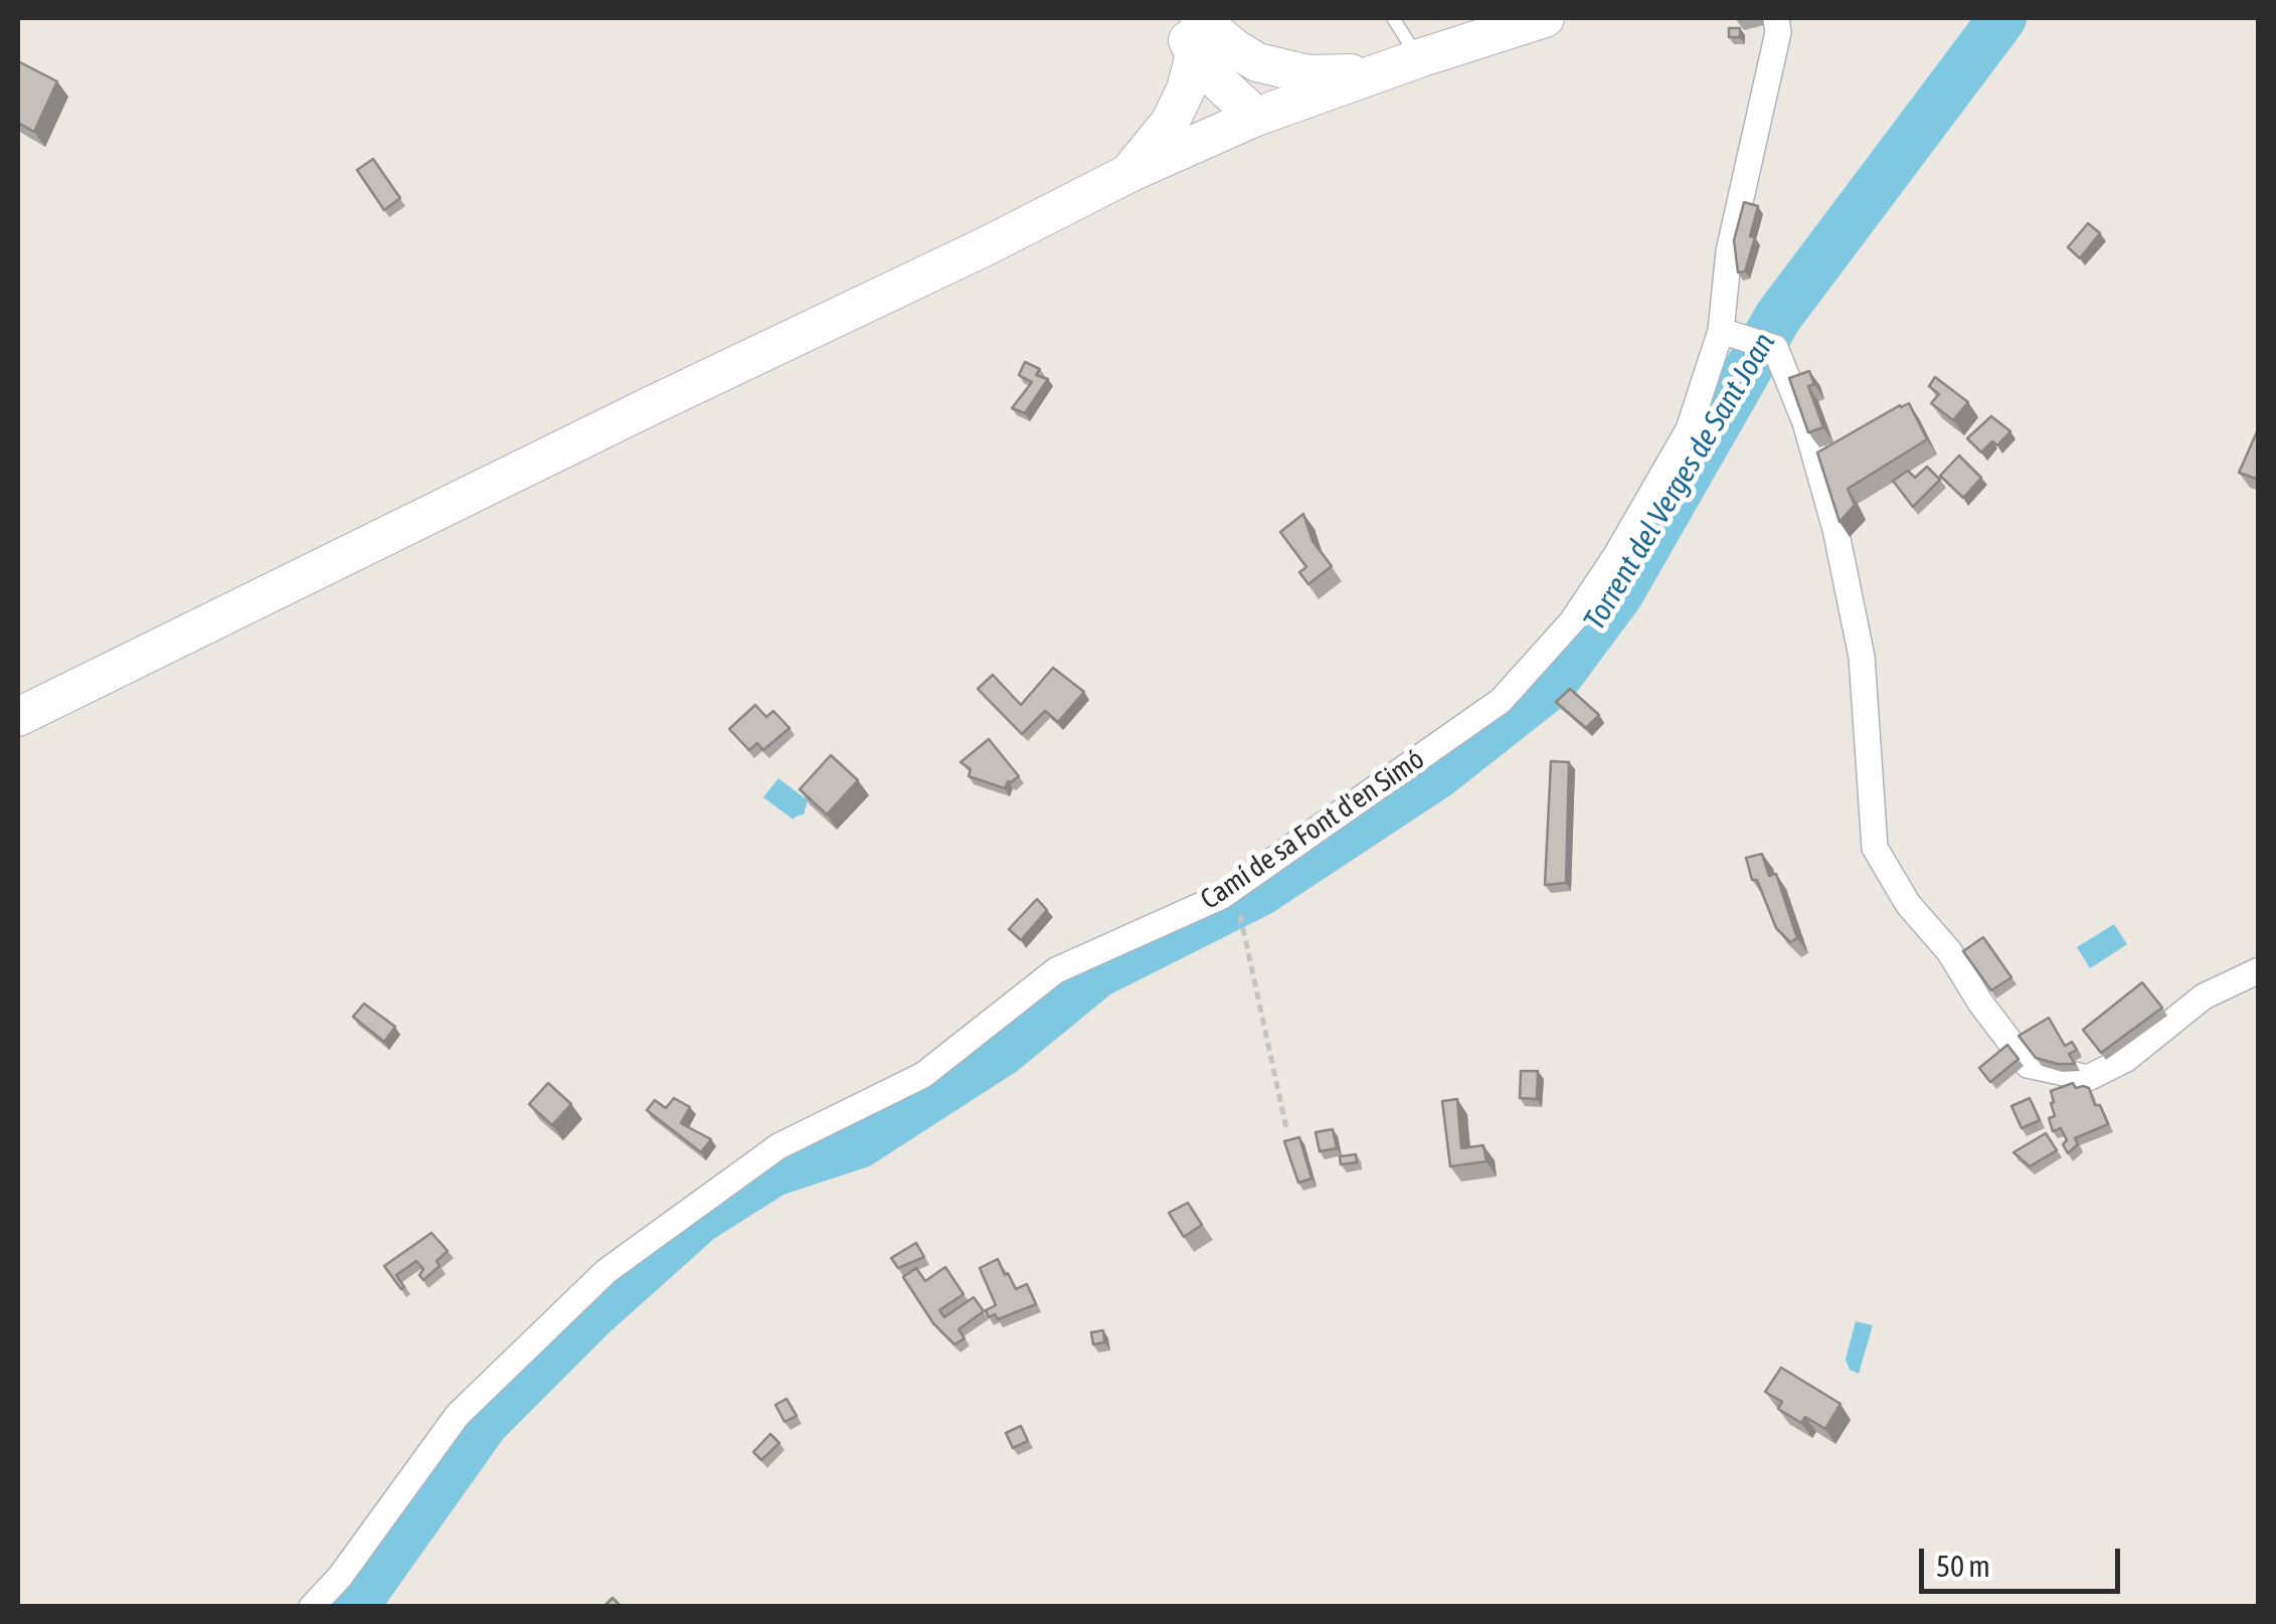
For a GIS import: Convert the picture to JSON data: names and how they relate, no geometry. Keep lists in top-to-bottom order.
{
  "streets": {
    "street": ["Camí de sa Font d'en Simó"]
  },
  "water": ["Torrent del Verges de Sant Joan"],
  "scale_bar": "50 m"
}
